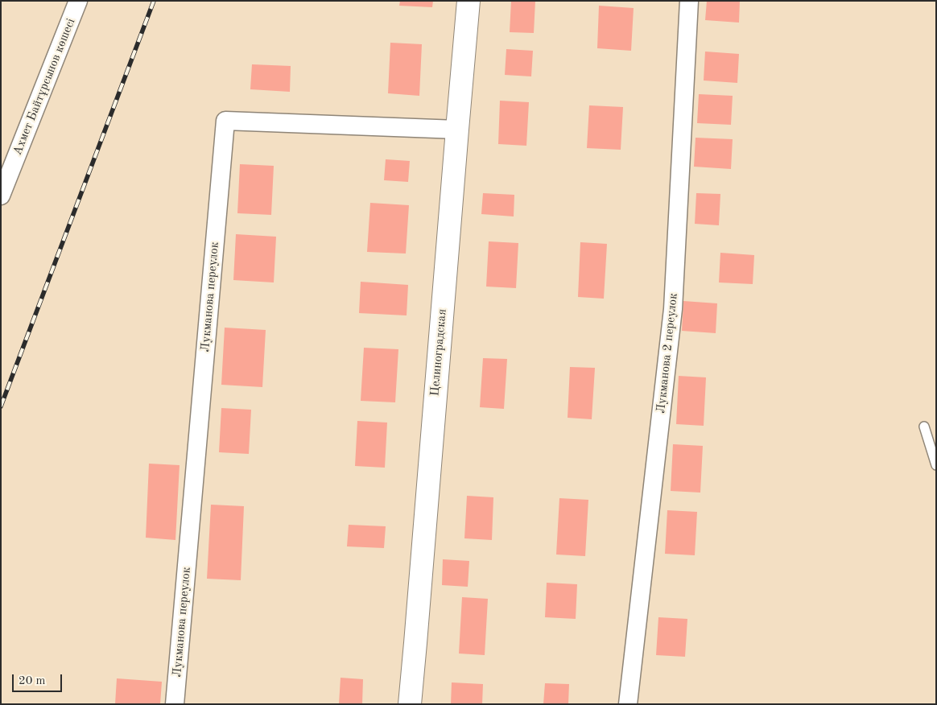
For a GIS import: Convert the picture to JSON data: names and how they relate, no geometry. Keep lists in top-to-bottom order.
{
  "streets": {
    "street": [
      "Ахмет Байтұрсынов көшесі",
      "Лукманова переулок",
      "Целиноградская",
      "Лукманова 2 переулок"
    ]
  },
  "crossings": [
    ["Лукманова переулок", "Целиноградская"]
  ],
  "scale_bar": "20 m"
}
